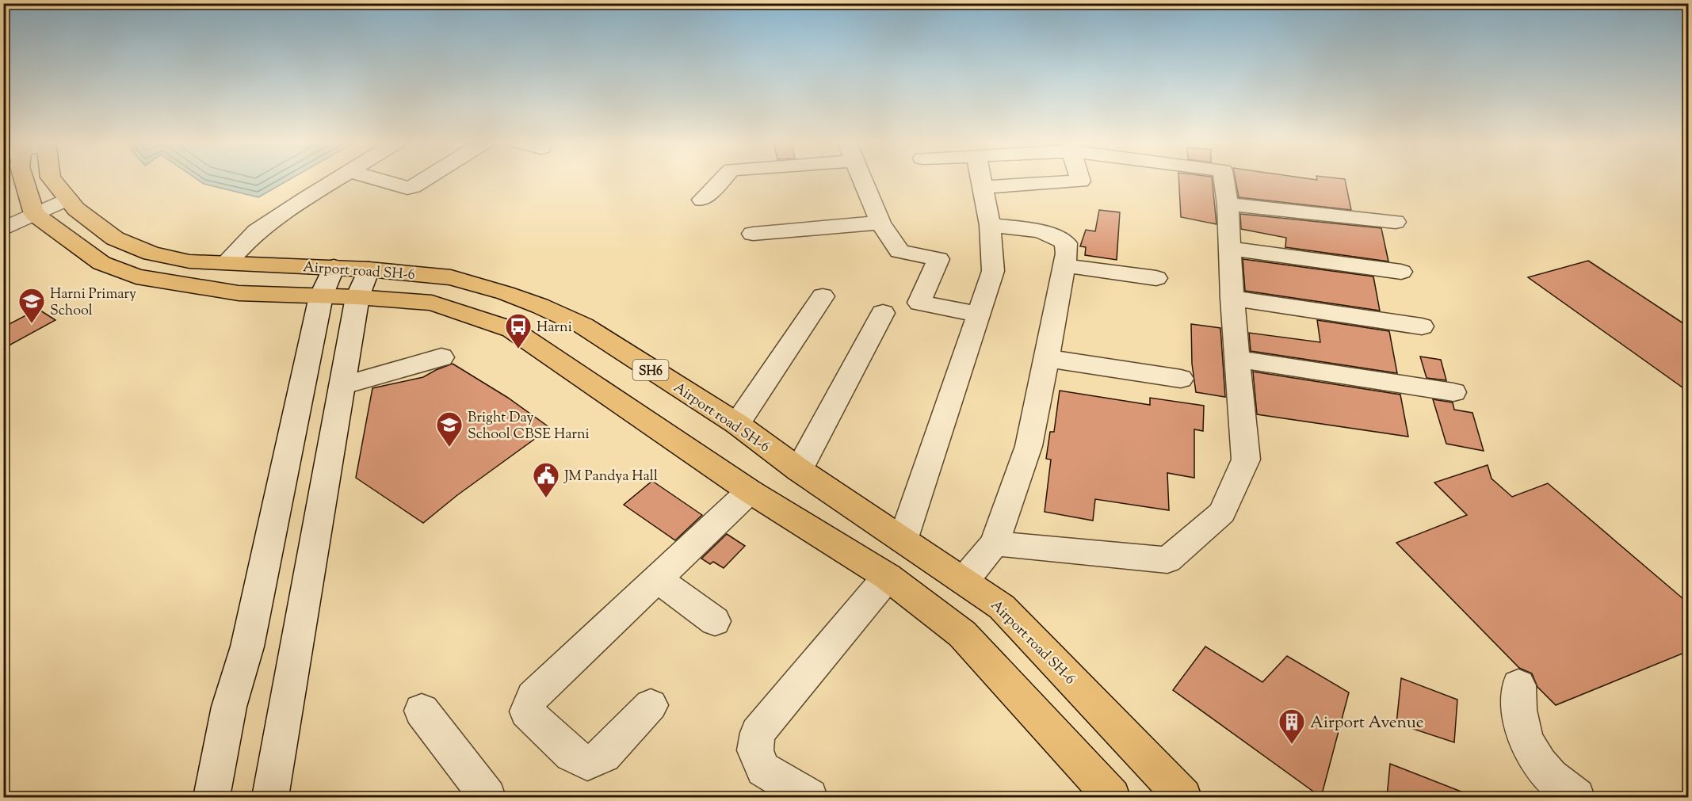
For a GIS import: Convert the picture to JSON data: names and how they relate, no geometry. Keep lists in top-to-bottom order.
{
  "streets": {
    "main road": ["Airport road SH-6", "SH6"]
  },
  "places": {
    "school or university": ["Harni Primary School", "Bright Day School CBSE Harni"],
    "bus stop": ["Harni"],
    "public building": ["JM Pandya Hall"],
    "building": ["Airport Avenue"]
  }
}
